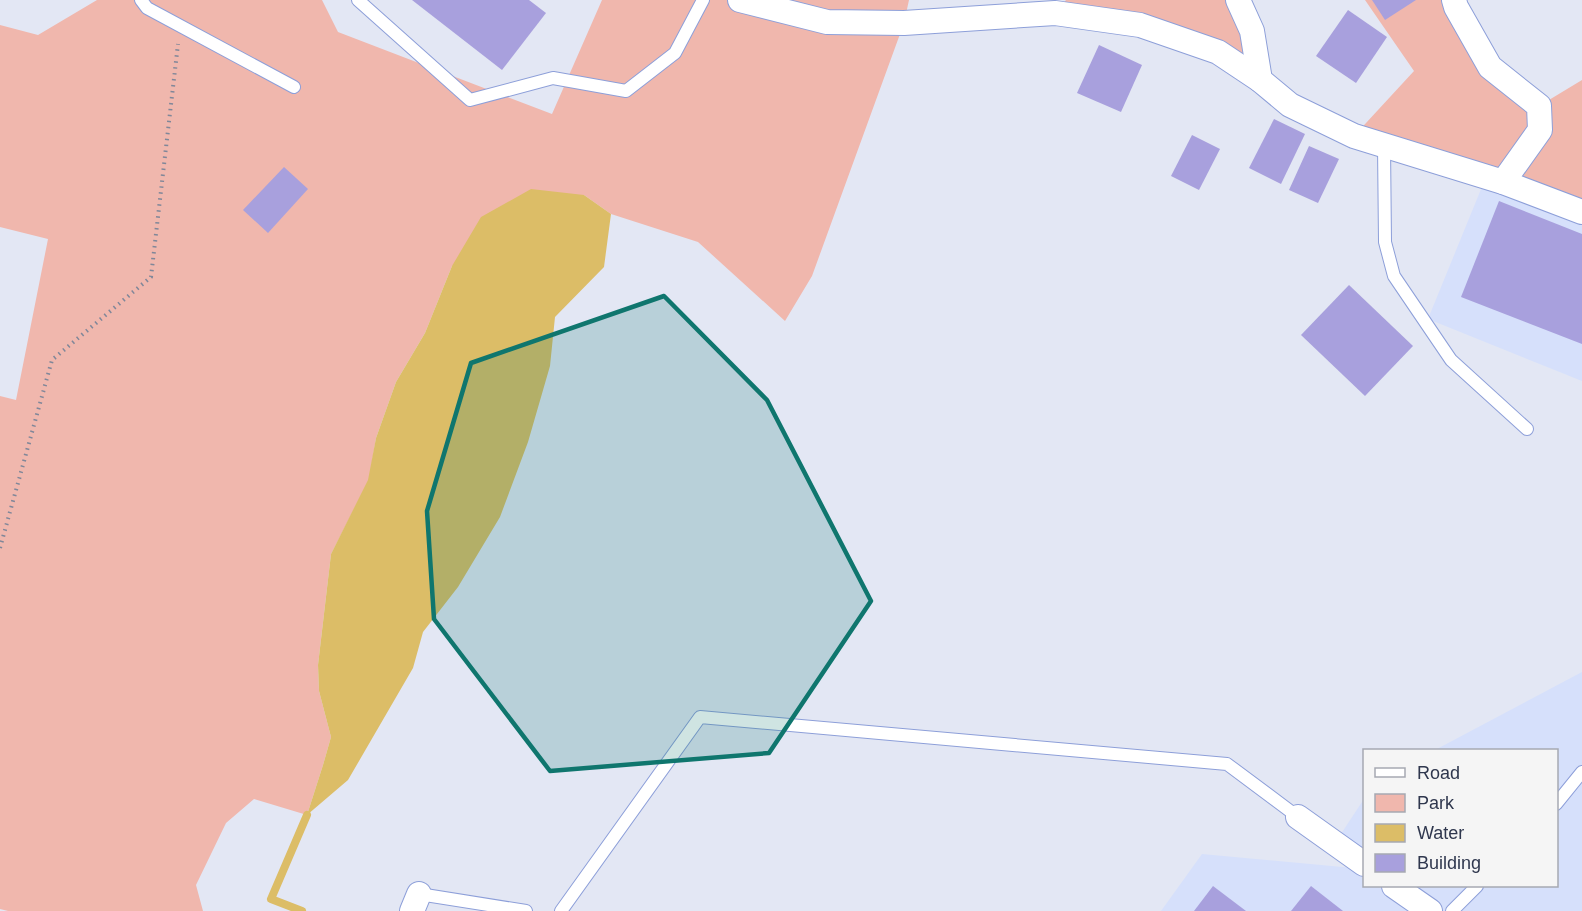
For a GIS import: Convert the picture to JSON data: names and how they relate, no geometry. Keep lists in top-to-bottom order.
{
  "legend": [
    "Road",
    "Park",
    "Water",
    "Building"
  ]
}
